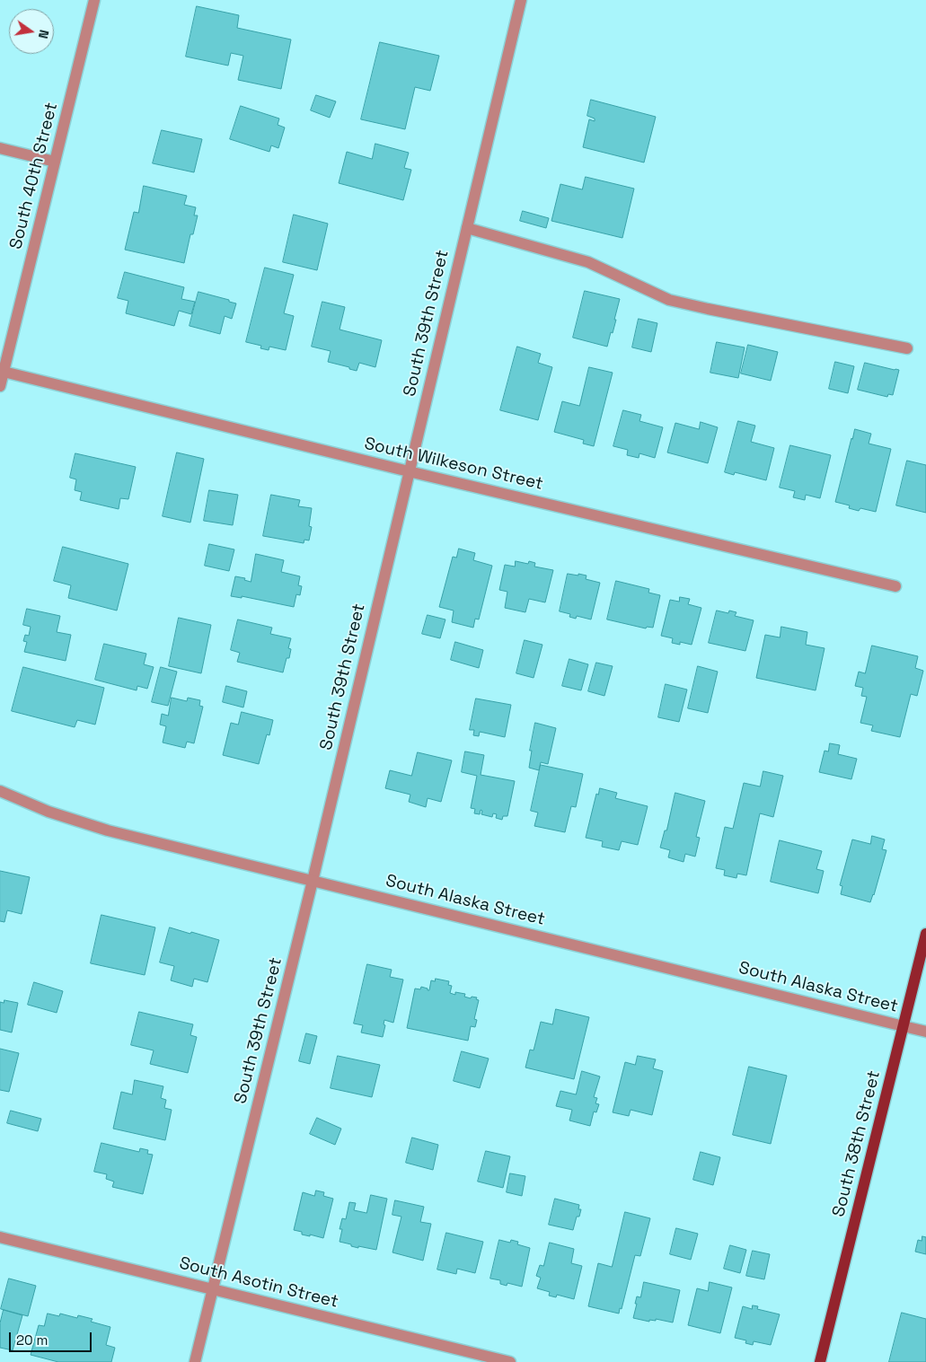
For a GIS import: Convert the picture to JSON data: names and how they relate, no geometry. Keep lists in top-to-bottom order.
{
  "streets": {
    "main road": ["South 38th Street"],
    "street": [
      "South 40th Street",
      "South 39th Street",
      "South Wilkeson Street",
      "South Alaska Street",
      "South Asotin Street"
    ]
  },
  "crossings": [
    ["South 40th Street", "South Wilkeson Street"],
    ["South 39th Street", "South Wilkeson Street"],
    ["South 39th Street", "South Alaska Street"],
    ["South 39th Street", "South Asotin Street"],
    ["South Alaska Street", "South 38th Street"]
  ],
  "scale_bar": "20 m",
  "north": "right"
}
